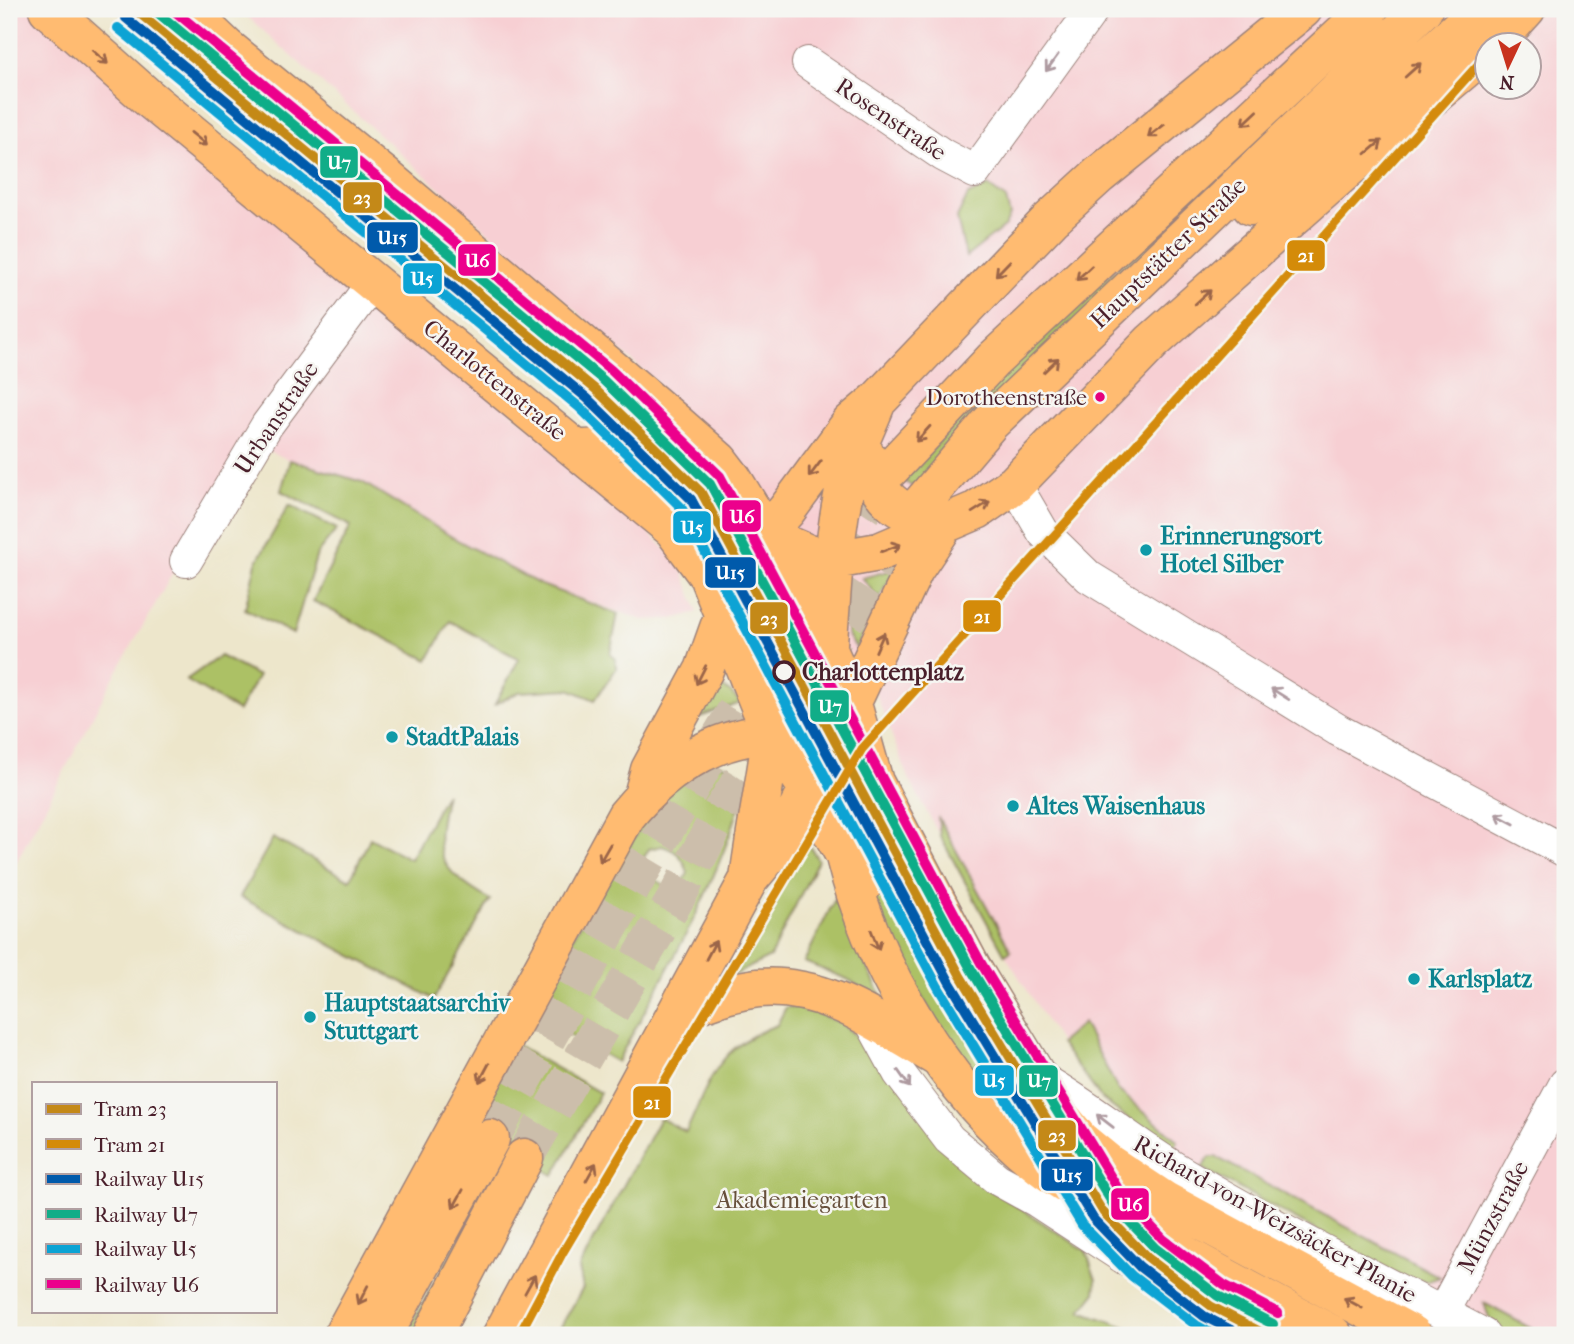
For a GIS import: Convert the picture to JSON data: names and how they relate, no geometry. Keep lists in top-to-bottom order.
{
  "streets": {
    "main road": ["Hauptstätter Straße", "Charlottenstraße", "Richard-von-Weizsäcker-Planie"],
    "street": ["Rosenstraße", "Urbanstraße", "Münzstraße"]
  },
  "crossings": [
    ["Hauptstätter Straße", "Richard-von-Weizsäcker-Planie"],
    ["Charlottenstraße", "Urbanstraße"],
    ["Münzstraße", "Richard-von-Weizsäcker-Planie"]
  ],
  "parks": ["Akademiegarten"],
  "places": [
    "Dorotheenstraße",
    "Erinnerungsort Hotel Silber",
    "Charlottenplatz",
    "StadtPalais",
    "Altes Waisenhaus",
    "Karlsplatz",
    "Hauptstaatsarchiv Stuttgart"
  ],
  "lines": [
    "tram line 23",
    "rail line U7",
    "rail line U6",
    "rail line U15",
    "rail line U5",
    "tram line 21"
  ],
  "legend": [
    "Tram 23",
    "Tram 21",
    "Railway U15",
    "Railway U7",
    "Railway U5",
    "Railway U6"
  ],
  "north": "bottom"
}
